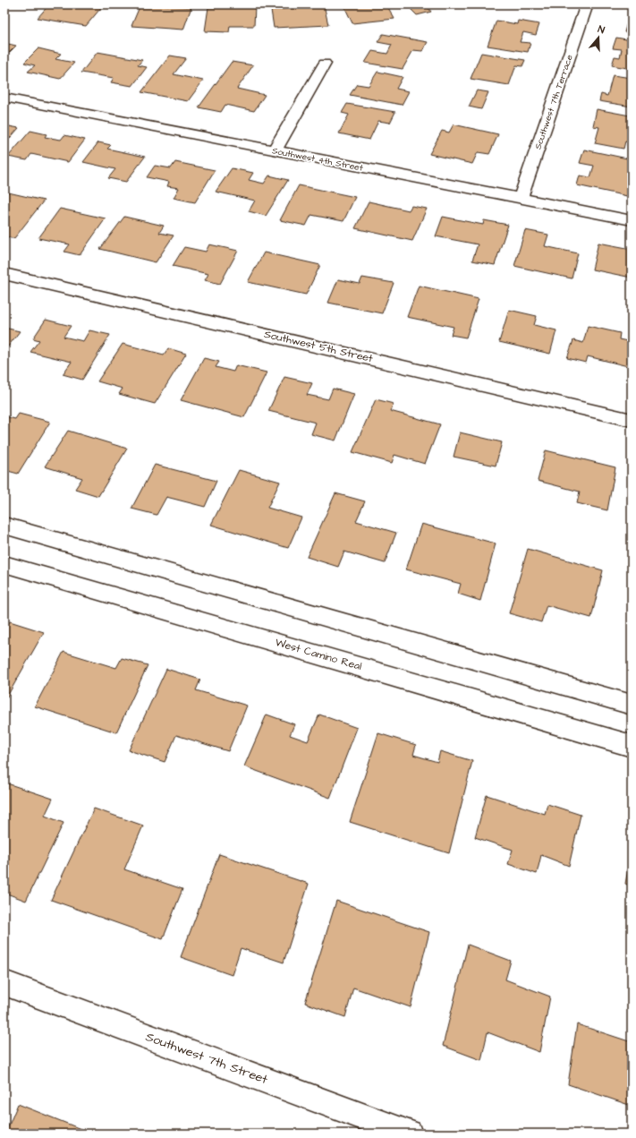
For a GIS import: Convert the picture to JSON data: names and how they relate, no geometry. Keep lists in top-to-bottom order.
{
  "streets": {
    "street": [
      "Southwest 7th Terrace",
      "Southwest 4th Street",
      "Southwest 5th Street",
      "West Camino Real",
      "Southwest 7th Street"
    ]
  },
  "crossings": [
    ["Southwest 7th Terrace", "Southwest 4th Street"]
  ],
  "north": "top"
}
